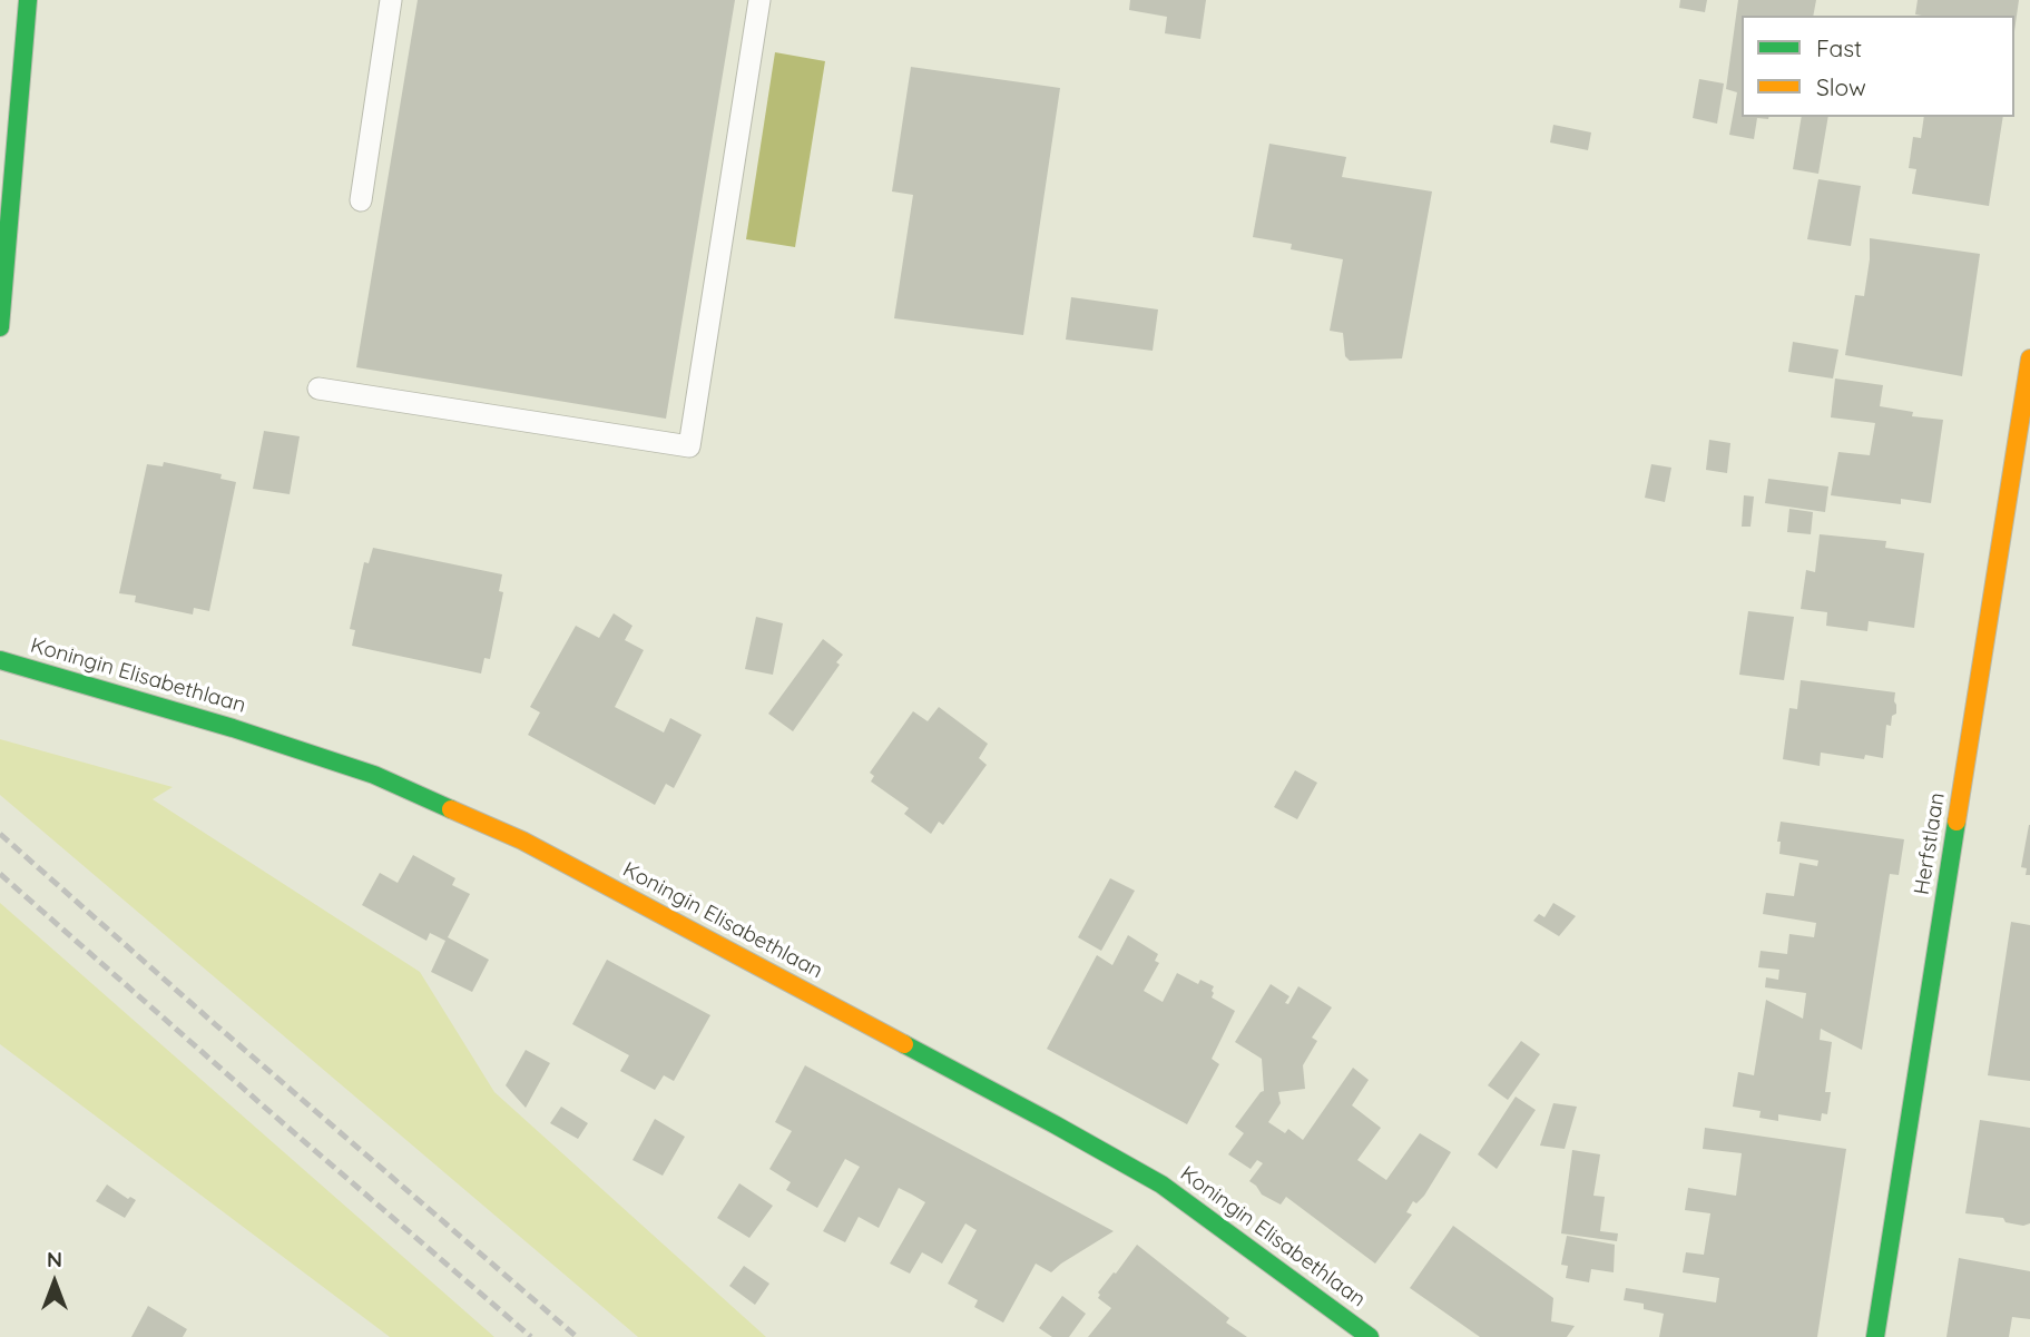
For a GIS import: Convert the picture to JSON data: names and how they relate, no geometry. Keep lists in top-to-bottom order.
{
  "streets": {
    "street": ["Koningin Elisabethlaan", "Herfstlaan"]
  },
  "legend": ["Fast", "Slow"],
  "north": "top"
}
